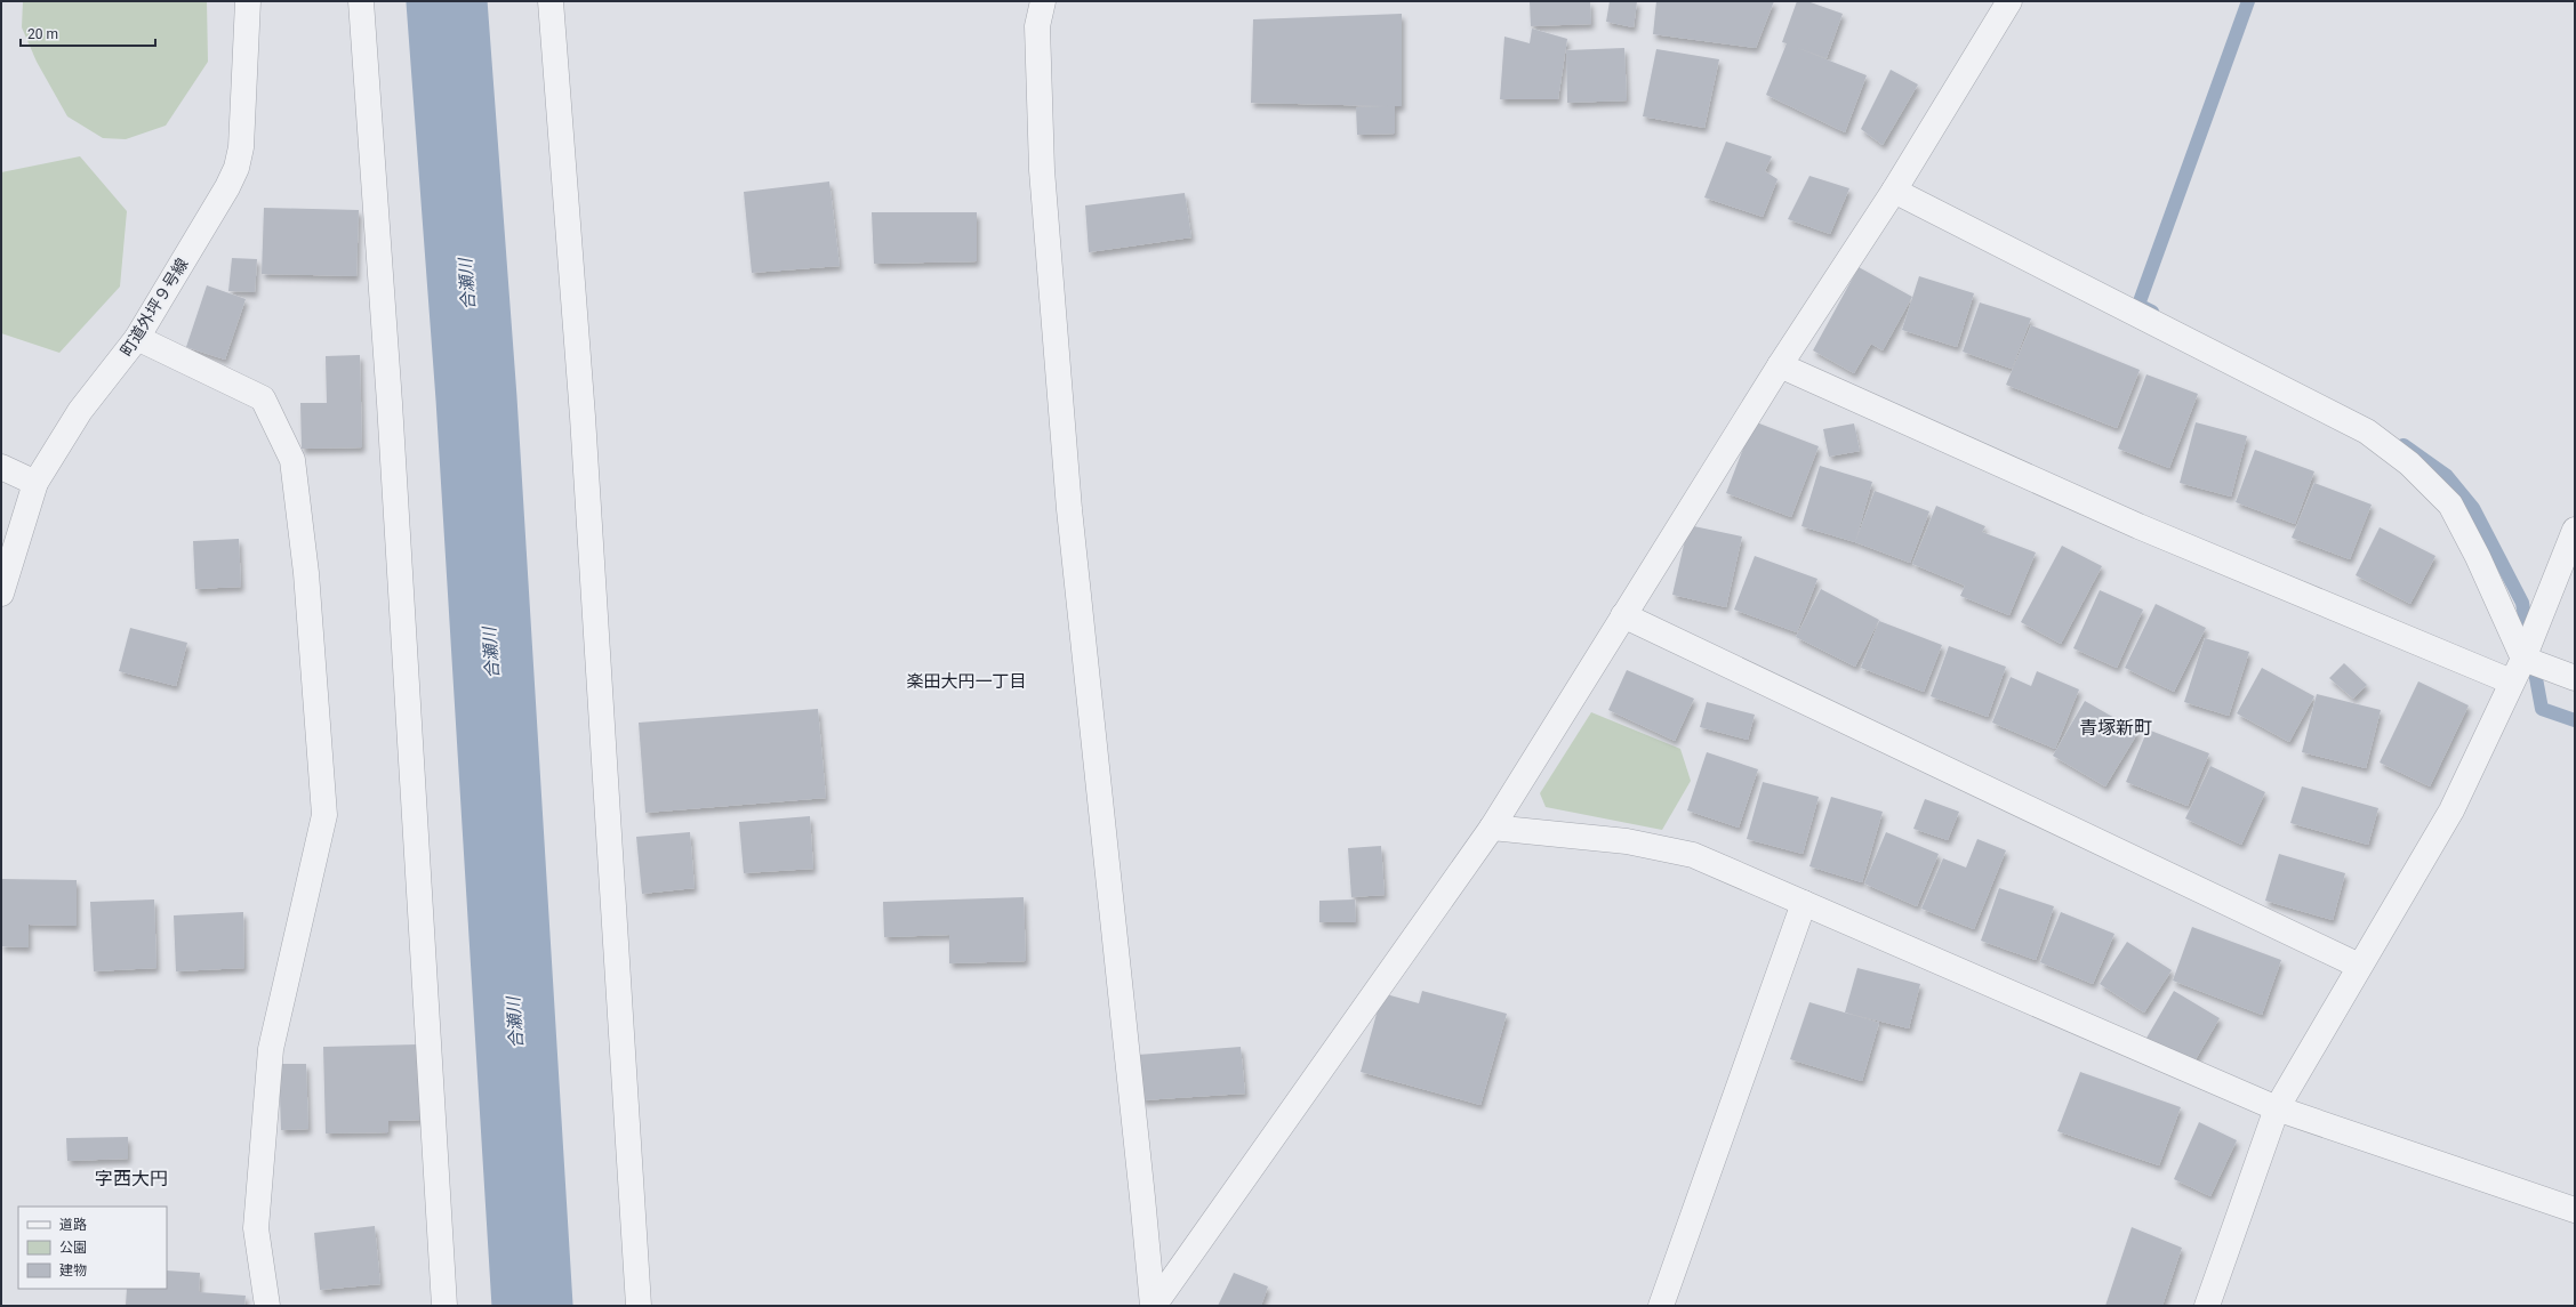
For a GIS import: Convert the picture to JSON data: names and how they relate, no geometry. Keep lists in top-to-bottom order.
{
  "streets": {
    "street": ["町道外坪９号線"]
  },
  "districts": ["楽田大円一丁目", "青塚新町", "字西大円"],
  "water": ["合瀬川"],
  "legend": ["道路", "公園", "建物"],
  "scale_bar": "20 m"
}
